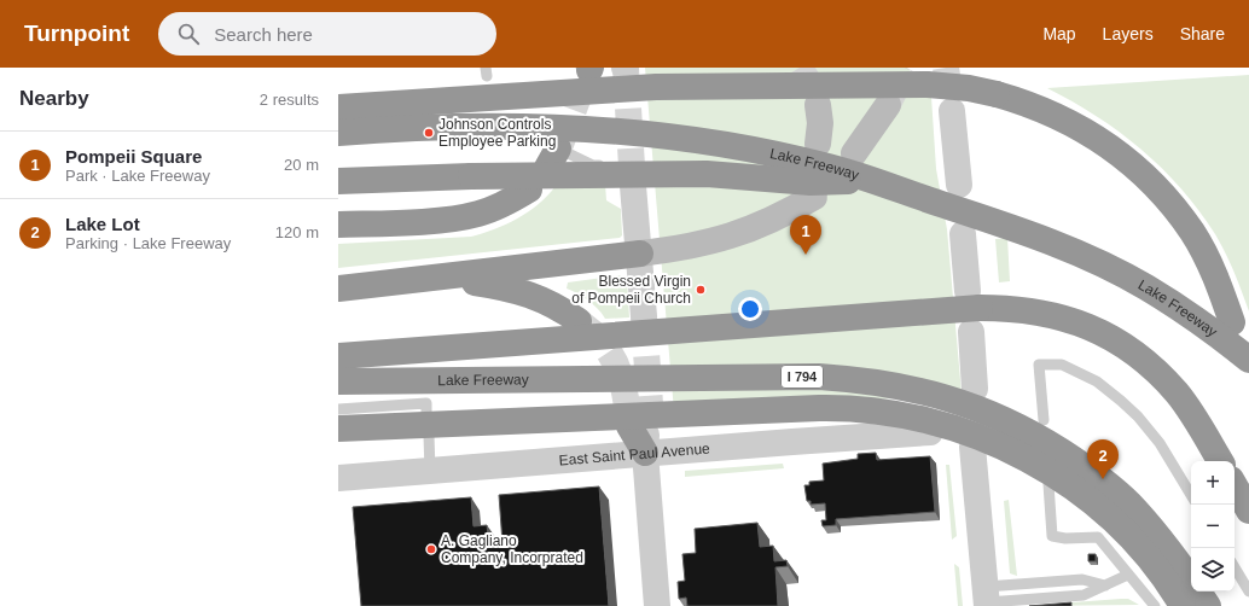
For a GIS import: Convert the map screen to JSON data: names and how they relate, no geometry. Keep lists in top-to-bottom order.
{
  "streets": {
    "highway": ["Lake Freeway", "I 794"],
    "street": ["East Saint Paul Avenue"]
  },
  "places": ["Johnson Controls Employee Parking", "Blessed Virgin of Pompeii Church", "A. Gagliano Company, Incorprated"],
  "page": {
    "header": "Turnpoint",
    "search": "Search here",
    "nav": ["Map", "Layers", "Share"],
    "heading": ["Nearby", "2 results"],
    "list": [
      {
        "mark": "1",
        "name": "Pompeii Square",
        "note": "Park · Lake Freeway",
        "value": "20 m"
      },
      {
        "mark": "2",
        "name": "Lake Lot",
        "note": "Parking · Lake Freeway",
        "value": "120 m"
      }
    ],
    "pins": ["1", "2"],
    "map_buttons": ["+", "−"]
  }
}
